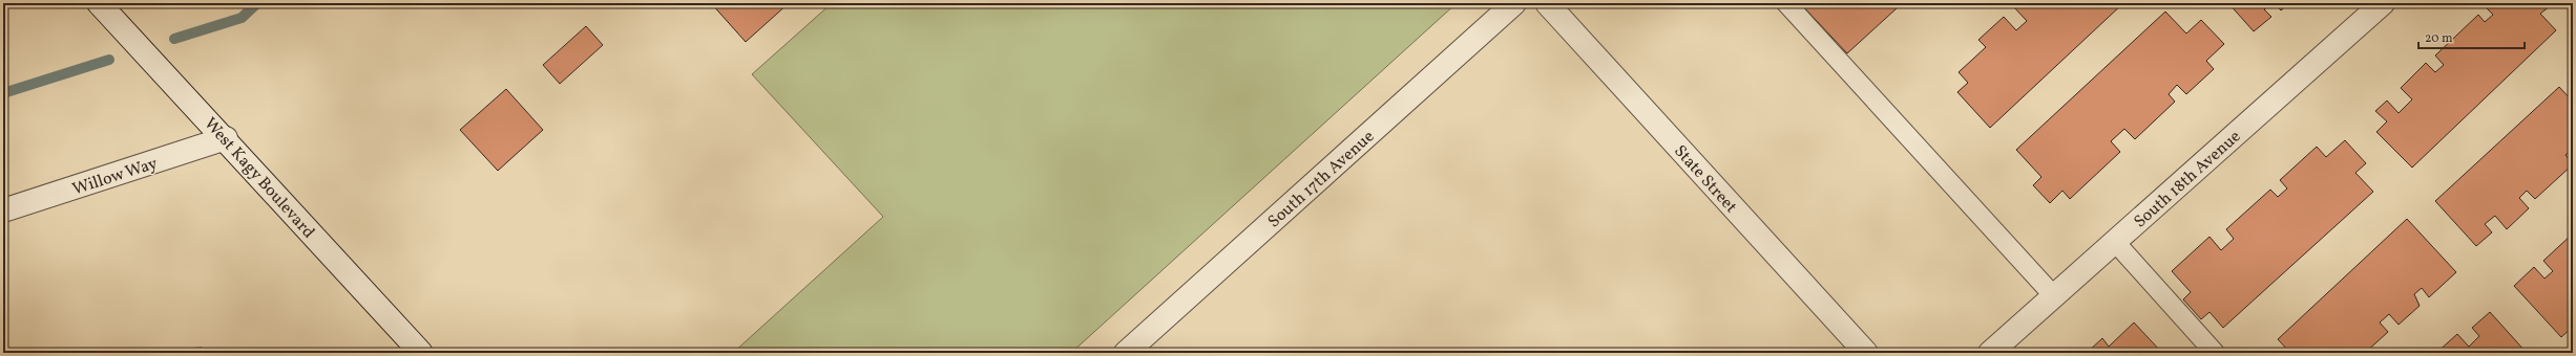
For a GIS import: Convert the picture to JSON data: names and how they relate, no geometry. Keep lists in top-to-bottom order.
{
  "streets": {
    "street": [
      "Willow Way",
      "West Kagy Boulevard",
      "South 17th Avenue",
      "State Street",
      "South 18th Avenue"
    ]
  },
  "crossings": [
    ["Willow Way", "West Kagy Boulevard"]
  ],
  "scale_bar": "20 m"
}
